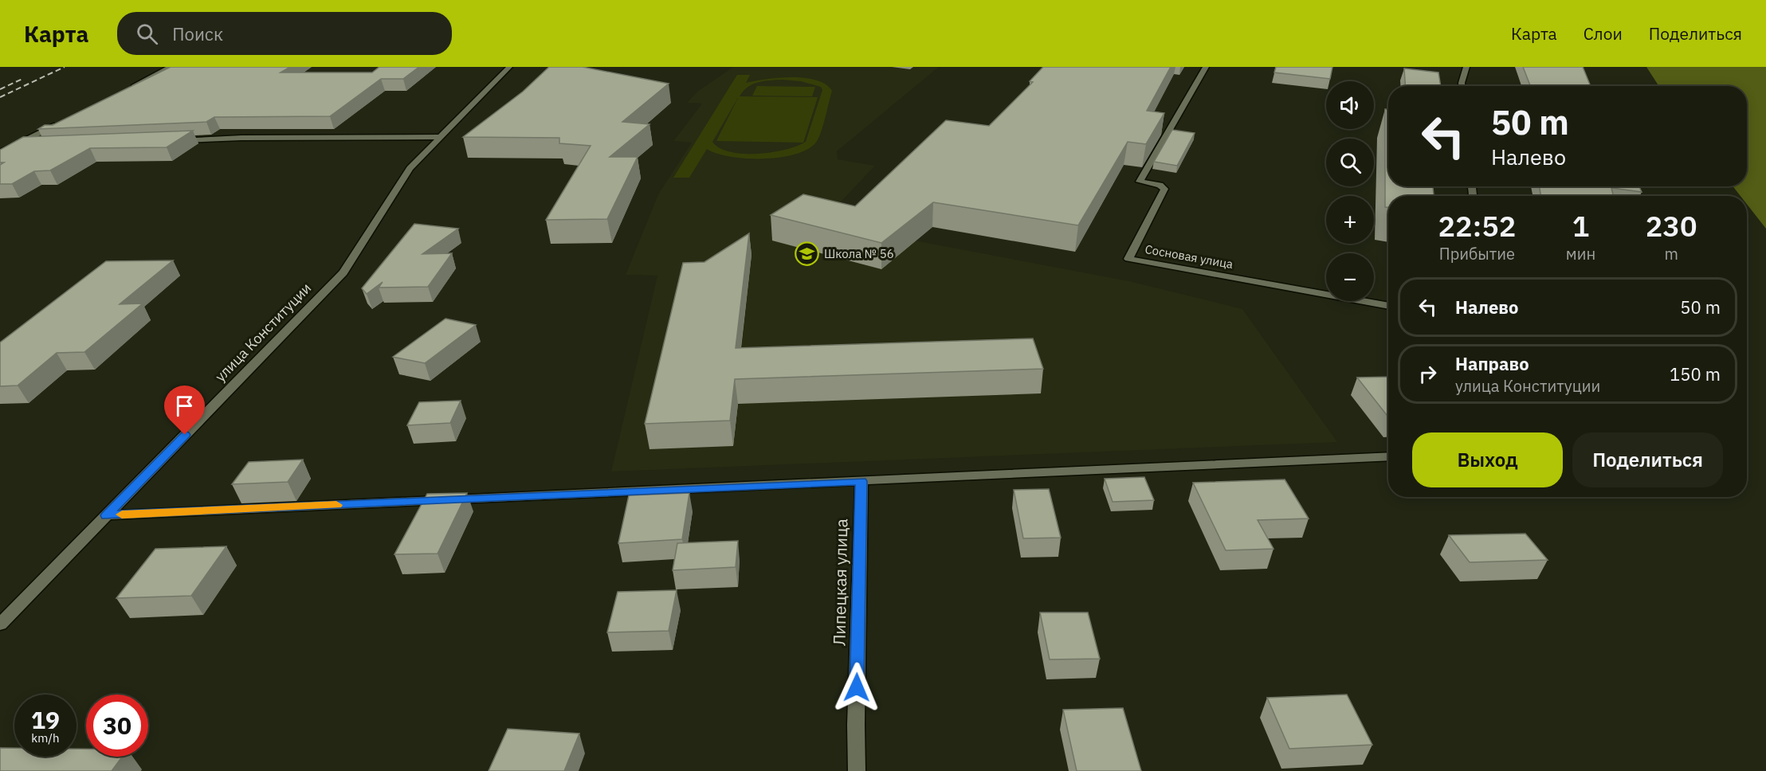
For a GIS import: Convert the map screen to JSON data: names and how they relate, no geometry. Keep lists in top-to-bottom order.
{
  "streets": {
    "street": ["Сосновая улица", "улица Конституции", "Липецкая улица"]
  },
  "places": {
    "school or university": ["Школа № 56"]
  },
  "page": {
    "header": "Карта",
    "search": "Поиск",
    "nav": ["Карта", "Слои", "Поделиться"],
    "map_buttons": ["+", "−"],
    "turn": ["50 m", "Налево"],
    "eta": [
      "22:52",
      "Прибытие",
      "1",
      "мин",
      "230",
      "m"
    ],
    "list": [
      {
        "name": "Налево",
        "value": "50 m"
      },
      {
        "name": "Направо",
        "note": "улица Конституции",
        "value": "150 m"
      }
    ],
    "buttons": ["Выход", "Поделиться"],
    "speed": "19 km/h",
    "limit": "30"
  }
}
